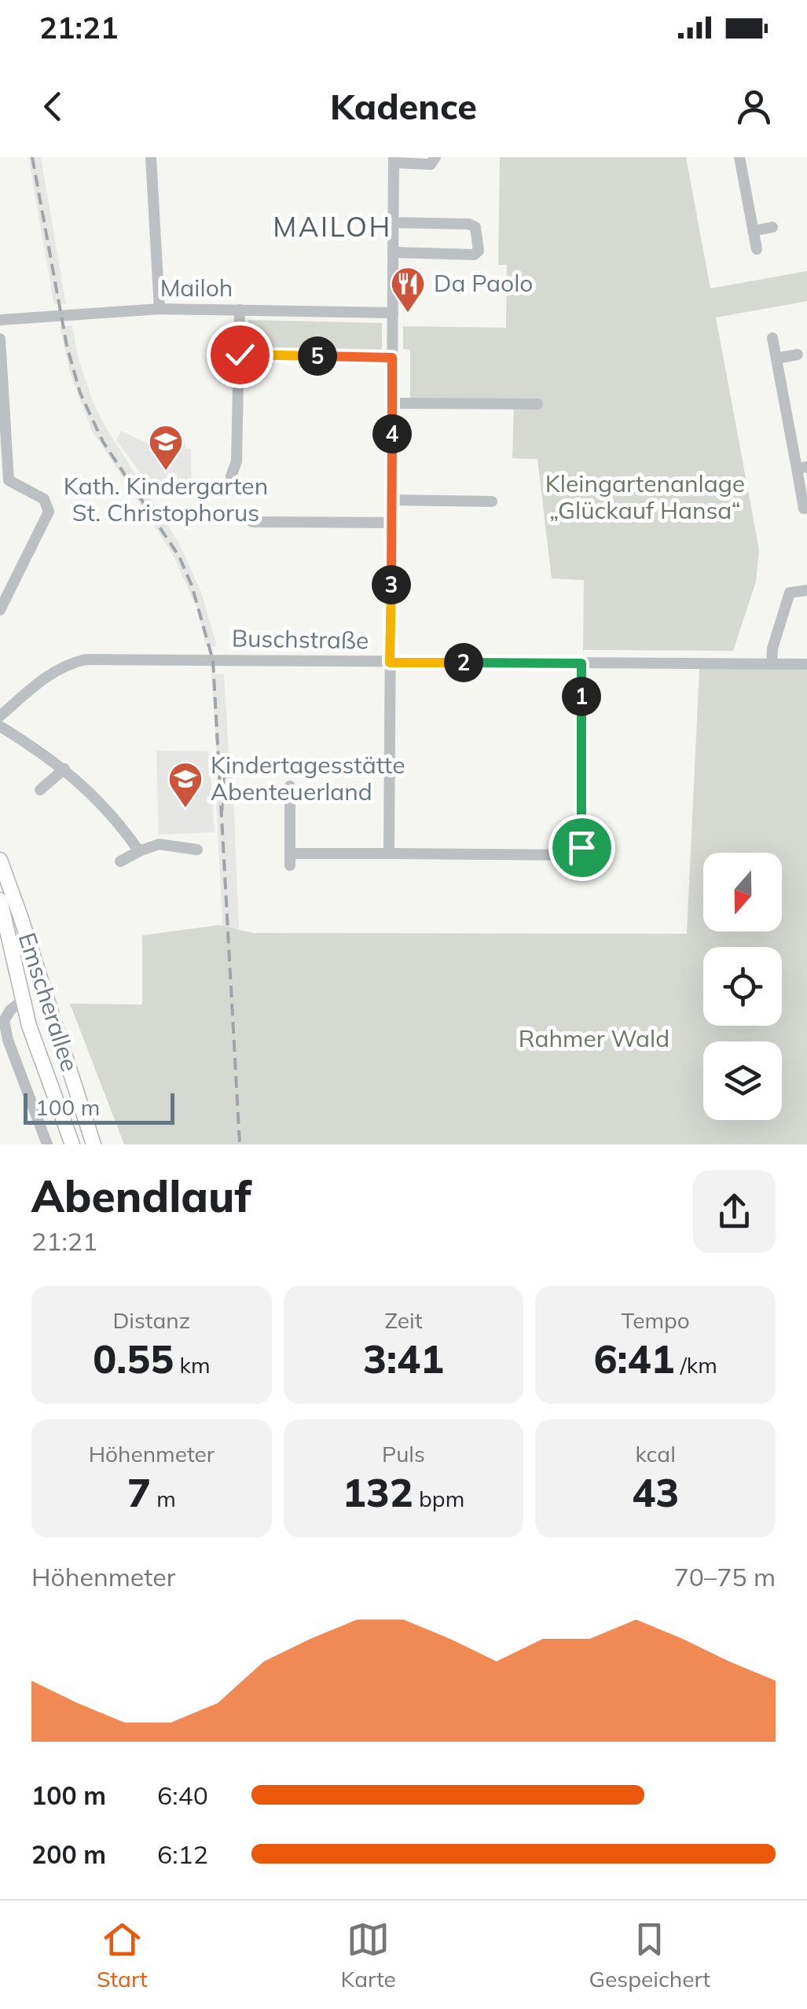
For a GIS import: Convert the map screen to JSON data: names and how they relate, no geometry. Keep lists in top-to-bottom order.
{
  "streets": {
    "main road": ["Emscherallee"],
    "street": ["Mailoh", "Buschstraße"]
  },
  "districts": ["MAILOH"],
  "parks": ["Kleingartenanlage „Glückauf Hansa“", "Rahmer Wald"],
  "places": {
    "restaurant": ["Da Paolo"],
    "school or university": ["Kath. Kindergarten St. Christophorus", "Kindertagesstätte Abenteuerland"]
  },
  "scale_bar": "100 m",
  "north": "bottom",
  "page": {
    "status": "21:21",
    "header": "Kadence",
    "pins": [
      "5",
      "4",
      "3",
      "2",
      "1"
    ],
    "scale": "100 m",
    "heading": ["Abendlauf", "21:21"],
    "stats": [
      ["Distanz", "0.55 km"],
      ["Zeit", "3:41"],
      ["Tempo", "6:41 /km"],
      ["Höhenmeter", "7 m"],
      ["Puls", "132 bpm"],
      ["kcal", "43"]
    ],
    "chart": ["Höhenmeter", "70–75 m"],
    "list": [
      {
        "name": "100 m",
        "note": "6:40"
      },
      {
        "name": "200 m",
        "note": "6:12"
      }
    ],
    "tabs": ["Start", "Karte", "Gespeichert"]
  }
}
